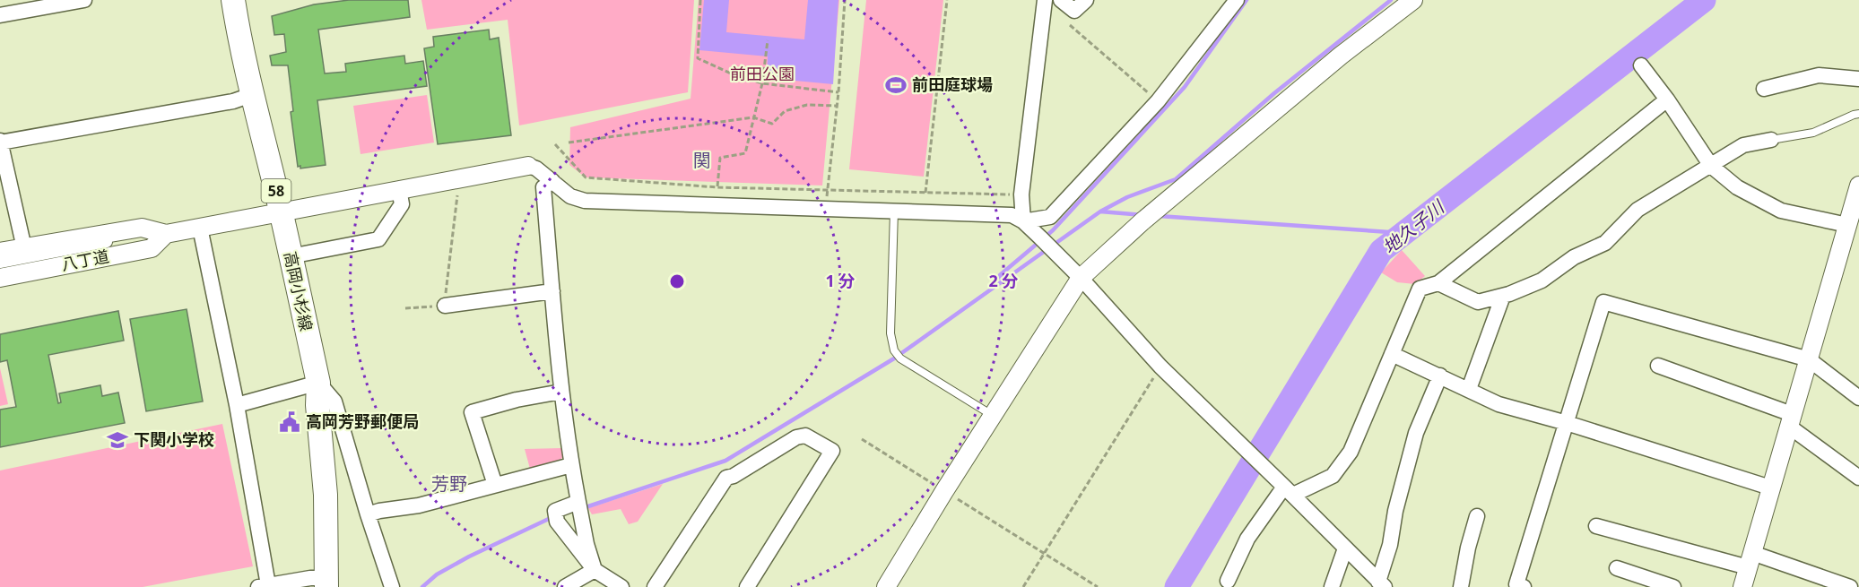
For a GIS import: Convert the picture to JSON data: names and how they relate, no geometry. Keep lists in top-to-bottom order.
{
  "streets": {
    "main road": ["58", "高岡小杉線"],
    "street": ["八丁道"]
  },
  "crossings": [
    ["八丁道", "高岡小杉線"]
  ],
  "districts": ["関", "芳野"],
  "water": ["地久子川"],
  "parks": ["前田公園"],
  "places": {
    "sports": ["前田庭球場"],
    "public building": ["高岡芳野郵便局"],
    "school or university": ["下関小学校"]
  },
  "rings": ["1 分", "2 分"]
}
